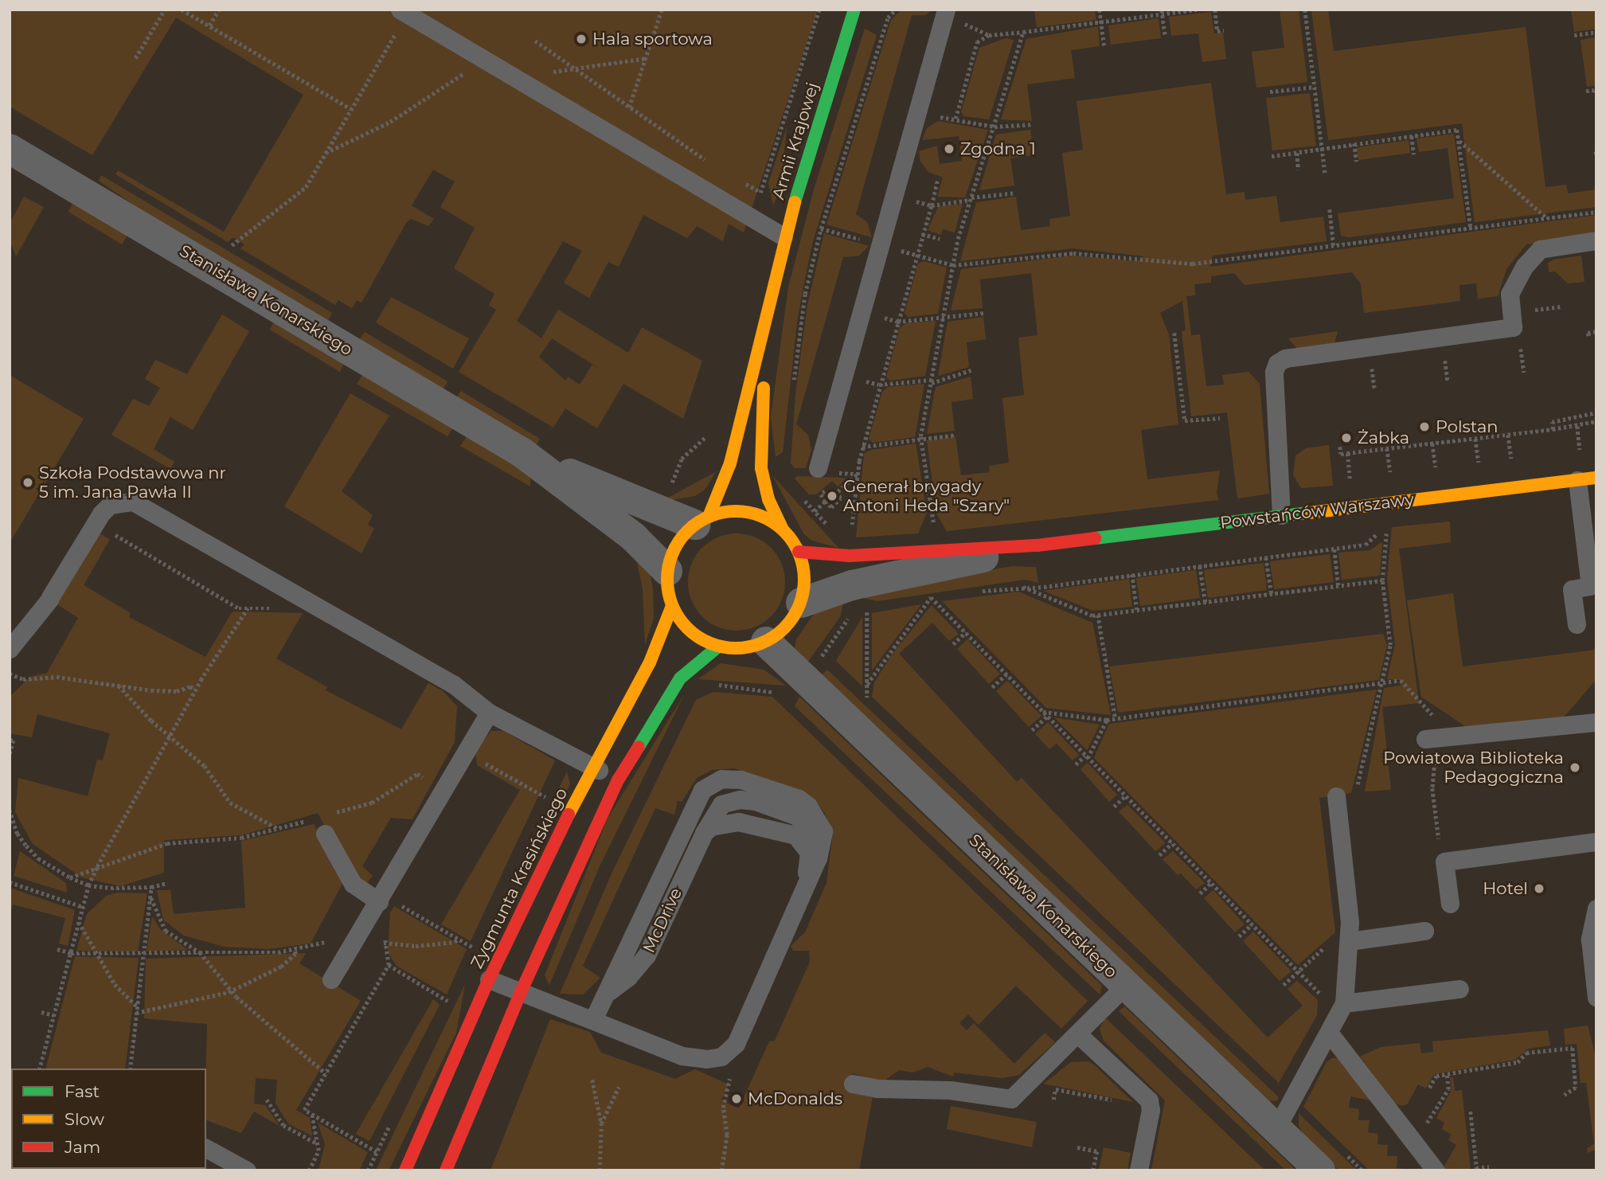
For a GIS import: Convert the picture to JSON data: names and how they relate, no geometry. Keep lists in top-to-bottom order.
{
  "streets": {
    "street": [
      "Armii Krajowej",
      "Stanisława Konarskiego",
      "Powstańców Warszawy",
      "Zygmunta Krasińskiego"
    ],
    "lane": ["McDrive"]
  },
  "crossings": [
    ["Armii Krajowej", "Stanisława Konarskiego"],
    ["Armii Krajowej", "Powstańców Warszawy"],
    ["Armii Krajowej", "Zygmunta Krasińskiego"],
    ["Stanisława Konarskiego", "Powstańców Warszawy"],
    ["Stanisława Konarskiego", "Zygmunta Krasińskiego"],
    ["Powstańców Warszawy", "Zygmunta Krasińskiego"]
  ],
  "places": [
    "Hala sportowa",
    "Zgodna 1",
    "Polstan",
    "Żabka",
    "Szkoła Podstawowa nr 5 im. Jana Pawła II",
    "Generał brygady Antoni Heda \"Szary\"",
    "Powiatowa Biblioteka Pedagogiczna",
    "Hotel",
    "McDonalds"
  ],
  "legend": ["Fast", "Slow", "Jam"]
}
